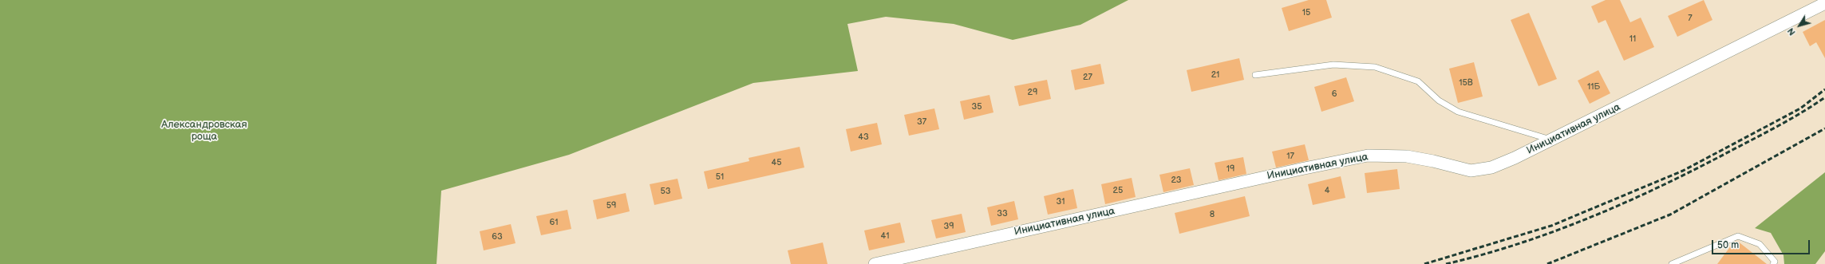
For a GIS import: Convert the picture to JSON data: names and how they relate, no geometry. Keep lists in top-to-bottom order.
{
  "streets": {
    "street": ["Инициативная улица"]
  },
  "parks": ["Александровская роща"],
  "house_numbers": [
    "15",
    "7",
    "11",
    "21",
    "27",
    "15В",
    "11Б",
    "29",
    "6",
    "35",
    "37",
    "43",
    "17",
    "45",
    "19",
    "51",
    "23",
    "25",
    "4",
    "53",
    "31",
    "59",
    "33",
    "8",
    "61",
    "39",
    "41",
    "63"
  ],
  "scale_bar": "50 m",
  "north": "bottom left"
}
